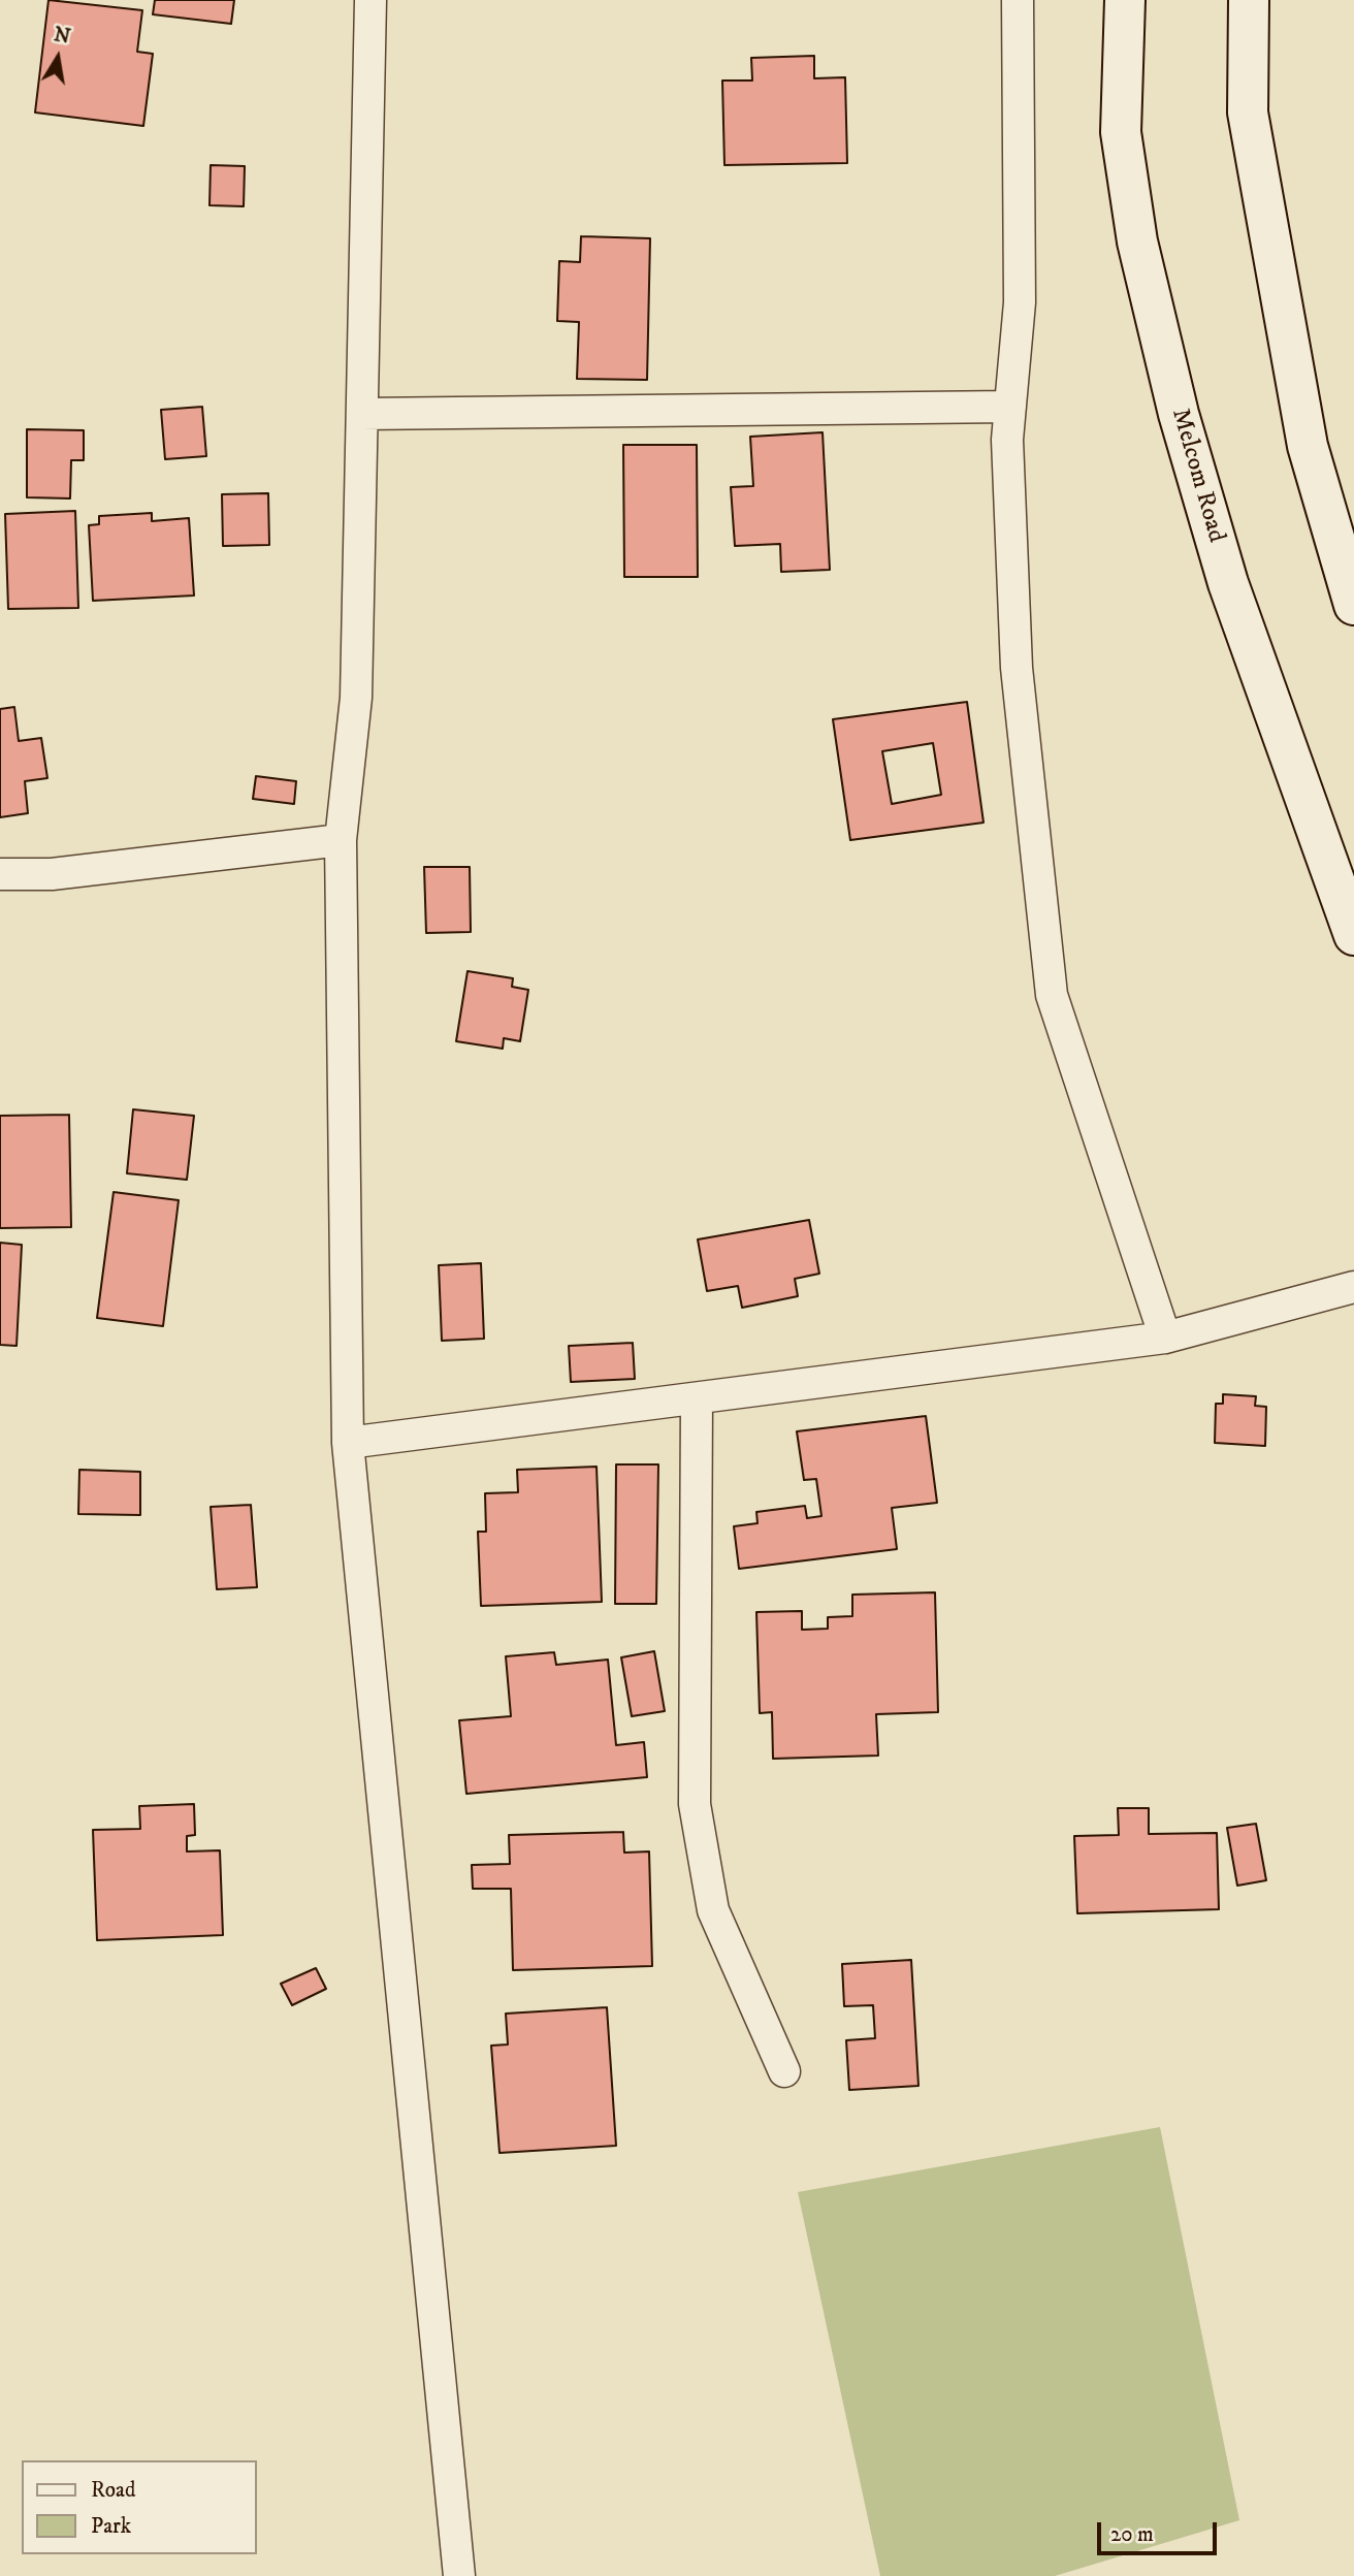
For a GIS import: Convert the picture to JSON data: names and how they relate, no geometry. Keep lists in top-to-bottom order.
{
  "streets": {
    "main road": ["Melcom Road"]
  },
  "legend": ["Road", "Park"],
  "scale_bar": "20 m",
  "north": "top"
}
